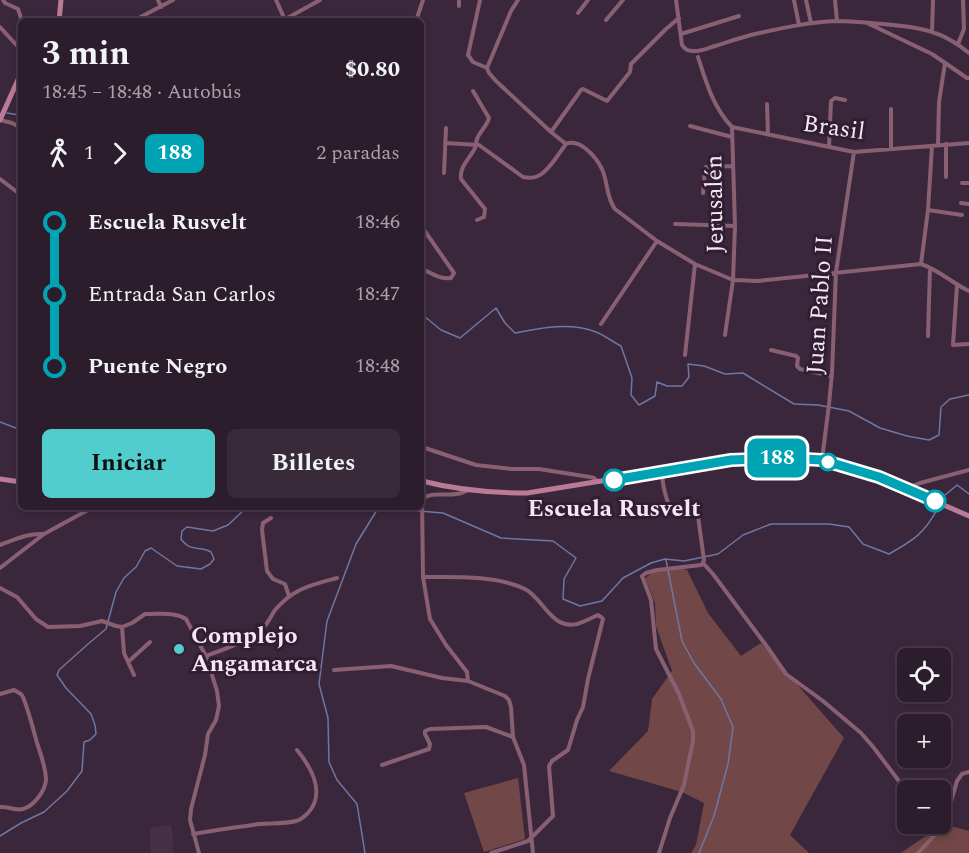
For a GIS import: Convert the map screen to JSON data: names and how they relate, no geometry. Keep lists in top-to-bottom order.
{
  "streets": {
    "street": ["Brasil", "Jerusalén", "Juan Pablo II"]
  },
  "crossings": [
    ["Brasil", "Jerusalén"],
    ["Brasil", "Juan Pablo II"]
  ],
  "places": ["Escuela Rusvelt", "Complejo Angamarca"],
  "lines": ["bus line 188"],
  "page": {
    "on_map": "188",
    "heading": ["3 min", "18:45 – 18:48 · Autobús", "$0.80"],
    "legs": ["1", "188", "2 paradas"],
    "list": [
      {
        "name": "Escuela Rusvelt",
        "value": "18:46"
      },
      {
        "name": "Entrada San Carlos",
        "value": "18:47"
      },
      {
        "name": "Puente Negro",
        "value": "18:48"
      }
    ],
    "buttons": ["Iniciar", "Billetes"],
    "map_buttons": ["+", "−"]
  }
}
